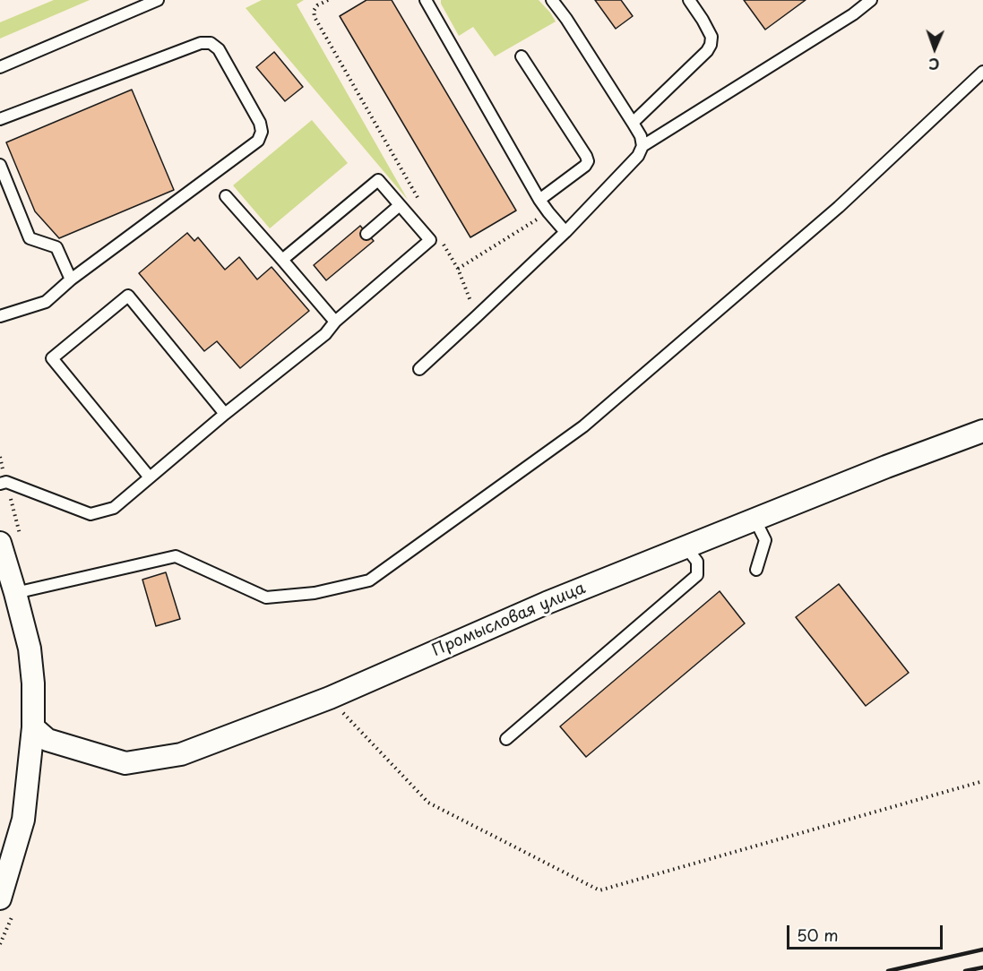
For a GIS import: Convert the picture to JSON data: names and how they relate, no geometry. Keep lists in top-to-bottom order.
{
  "streets": {
    "street": ["Промысловая улица"]
  },
  "scale_bar": "50 m",
  "north": "bottom"
}
